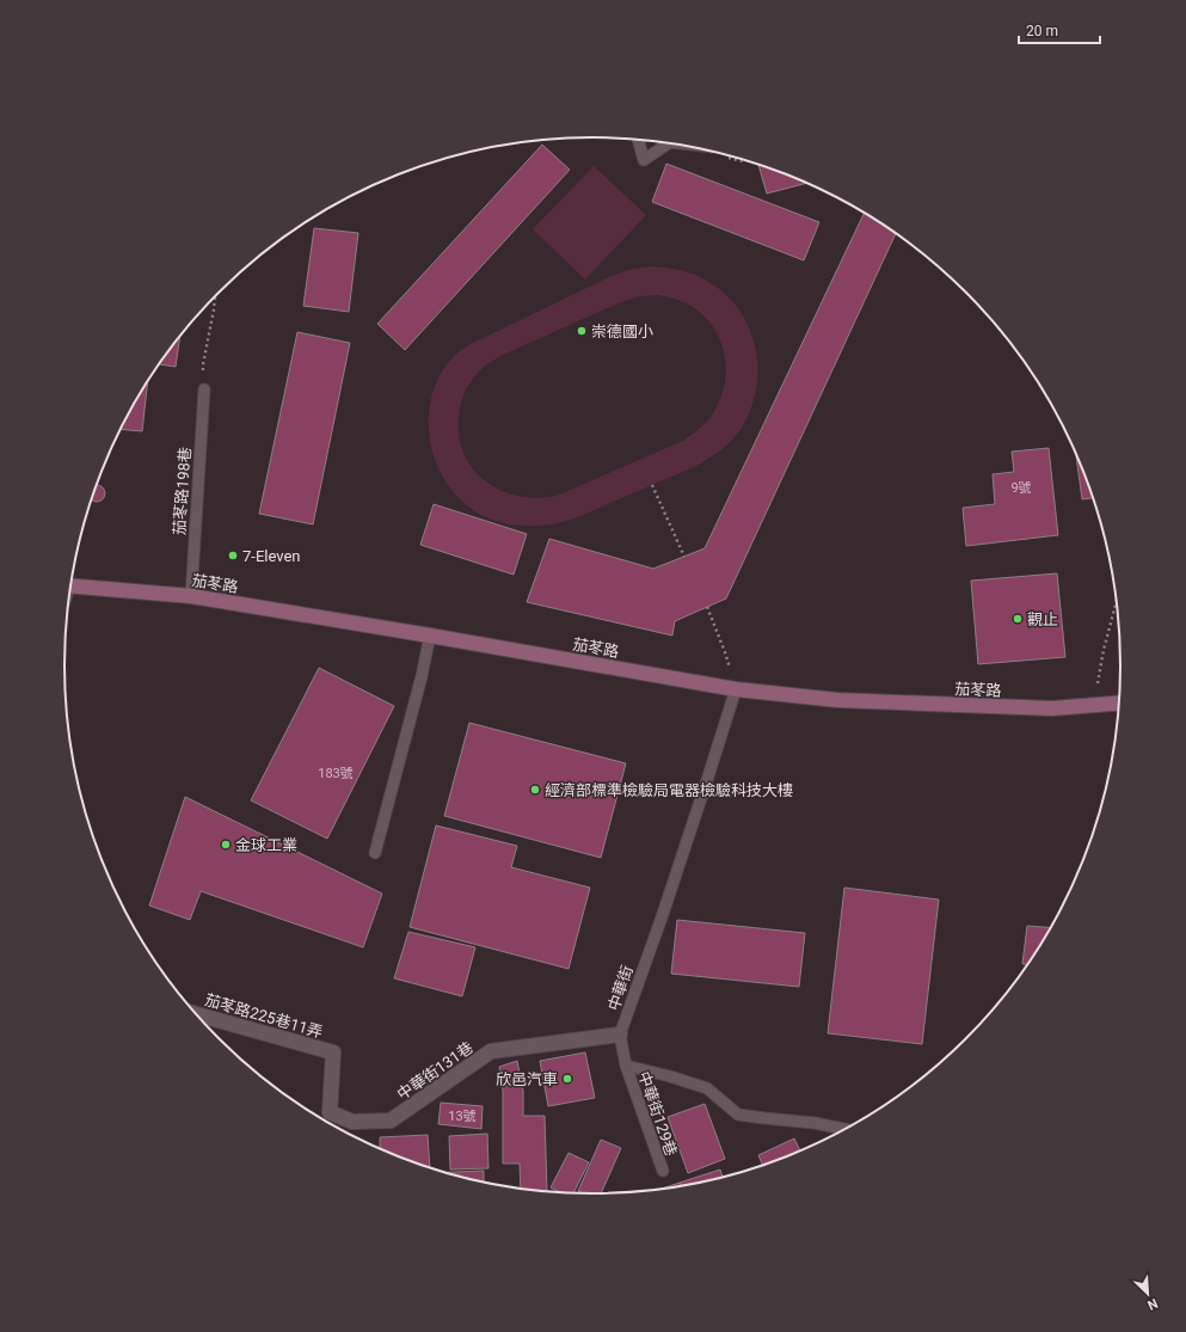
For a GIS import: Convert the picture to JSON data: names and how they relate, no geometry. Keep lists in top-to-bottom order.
{
  "streets": {
    "street": ["茄苳路", "茄苳路225巷11弄", "中華街131巷"],
    "lane": ["茄苳路198巷", "中華街", "中華街129巷"]
  },
  "crossings": [
    ["茄苳路198巷", "茄苳路"],
    ["茄苳路", "中華街"],
    ["中華街", "中華街131巷"],
    ["中華街", "中華街129巷"],
    ["茄苳路225巷11弄", "中華街131巷"]
  ],
  "places": [
    "崇德國小",
    "7-Eleven",
    "觀止",
    "經濟部標準檢驗局電器檢驗科技大樓",
    "金球工業",
    "欣邑汽車"
  ],
  "house_numbers": ["9號", "183號", "13號"],
  "scale_bar": "20 m",
  "north": "bottom right"
}
